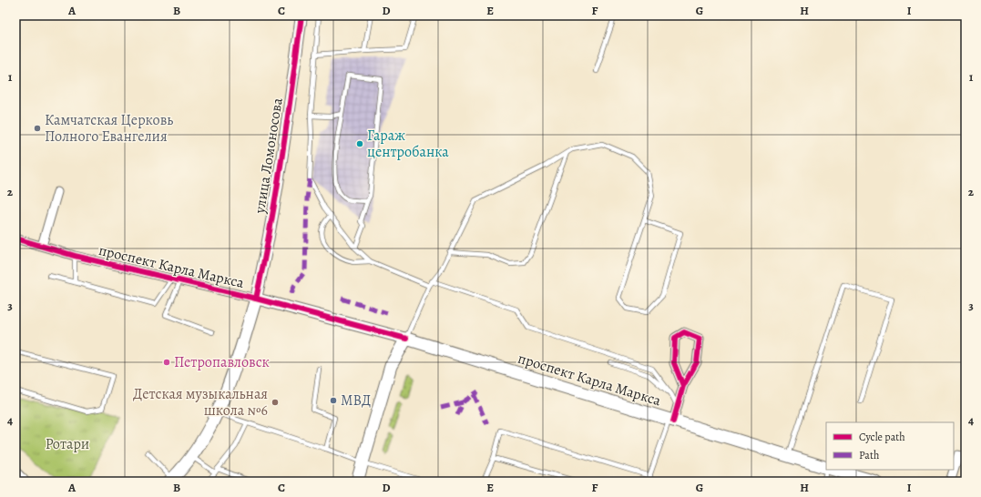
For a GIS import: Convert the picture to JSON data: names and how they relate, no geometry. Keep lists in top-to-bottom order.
{
  "streets": {
    "main road": ["проспект Карла Маркса"],
    "street": ["улица Ломоносова"]
  },
  "crossings": [
    ["улица Ломоносова", "проспект Карла Маркса"]
  ],
  "parks": ["Ротари"],
  "places": [
    "Камчатская Церковь Полного Евангелия",
    "Гараж центробанка",
    "Петропавловск",
    "МВД",
    "Детская музыкальная школа №6"
  ],
  "legend": ["Cycle path", "Path"],
  "grid": {
    "columns": [
      "A",
      "B",
      "C",
      "D",
      "E",
      "F",
      "G",
      "H",
      "I"
    ],
    "rows": [
      "1",
      "2",
      "3",
      "4"
    ]
  }
}
